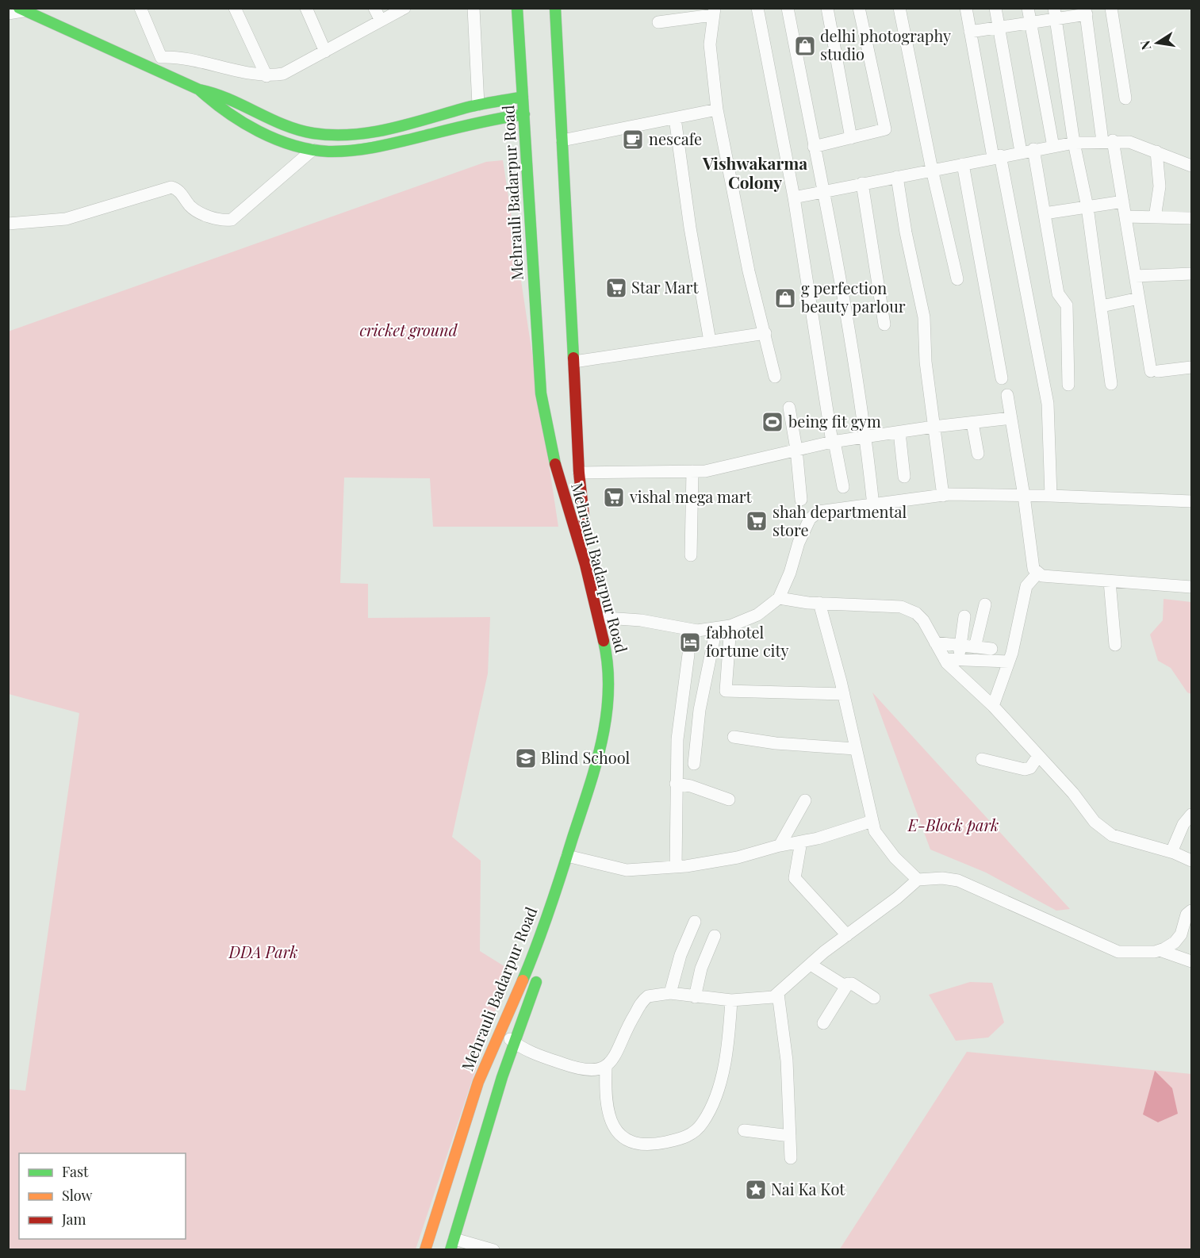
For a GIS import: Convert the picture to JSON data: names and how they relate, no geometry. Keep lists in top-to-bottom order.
{
  "streets": {
    "main road": ["Mehrauli Badarpur Road"]
  },
  "districts": ["Vishwakarma Colony"],
  "parks": ["cricket ground", "E-Block park", "DDA Park"],
  "places": {
    "shop": ["delhi photography studio", "g perfection beauty parlour"],
    "cafe": ["nescafe"],
    "supermarket": ["Star Mart", "vishal mega mart", "shah departmental store"],
    "sports": ["being fit gym"],
    "hotel": ["fabhotel fortune city"],
    "school or university": ["Blind School"],
    "place": ["Nai Ka Kot"]
  },
  "legend": ["Fast", "Slow", "Jam"],
  "north": "left"
}
